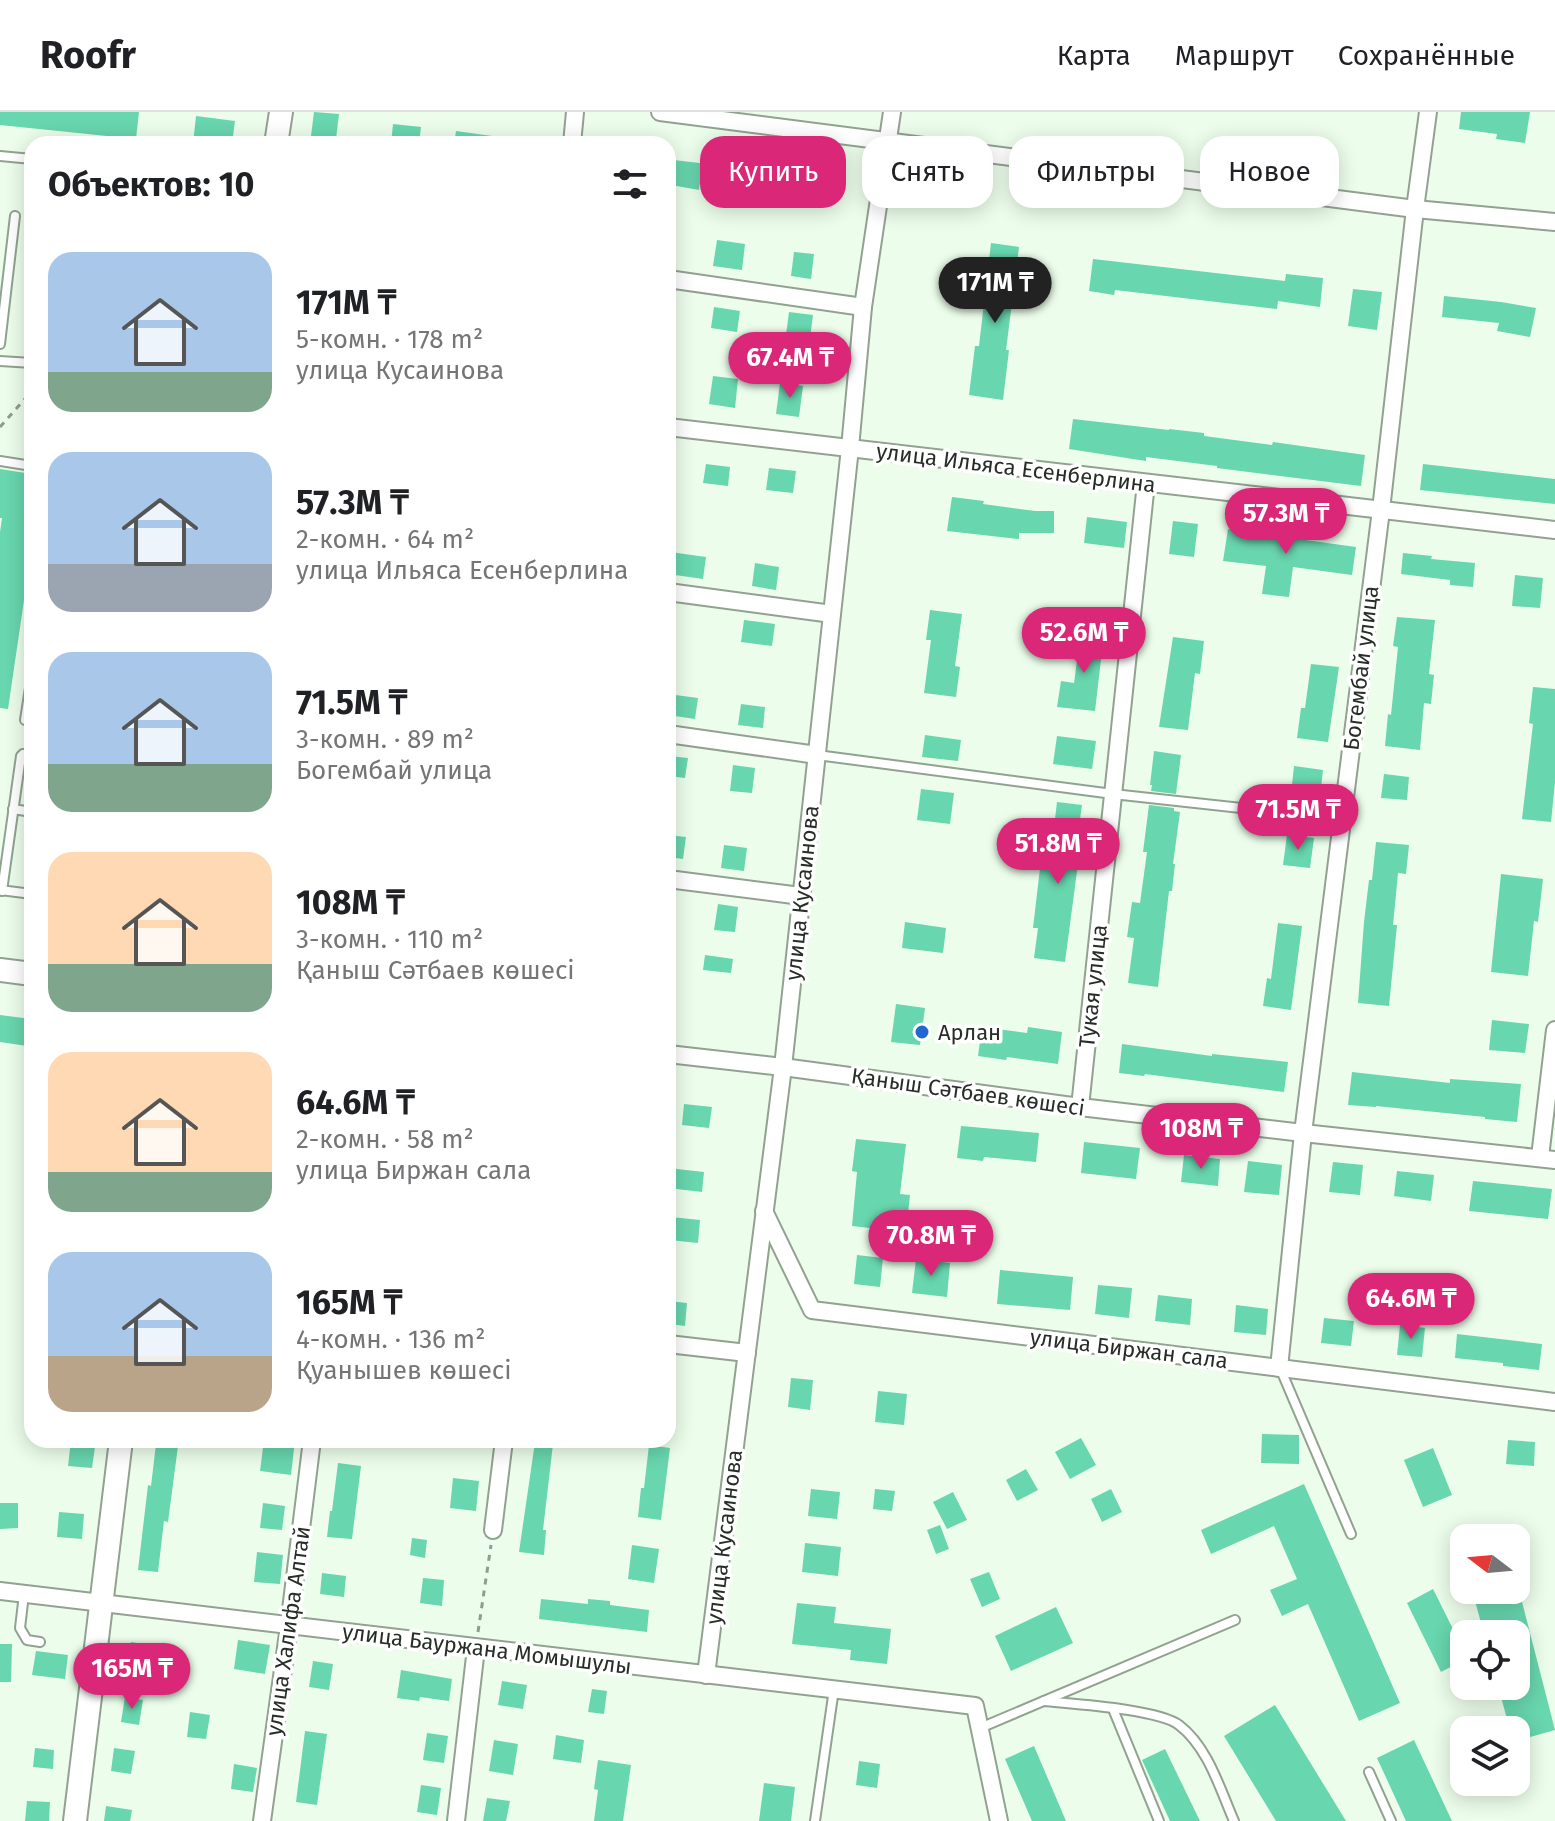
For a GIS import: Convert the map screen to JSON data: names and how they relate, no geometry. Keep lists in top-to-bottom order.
{
  "streets": {
    "street": [
      "улица Ильяса Есенберлина",
      "Богембай улица",
      "улица Кусаинова",
      "Тукая улица",
      "Қаныш Сәтбаев көшесі",
      "улица Биржан сала",
      "улица Халифа Алтай",
      "улица Бауржана Момышулы"
    ]
  },
  "crossings": [
    ["улица Ильяса Есенберлина", "Богембай улица"],
    ["улица Ильяса Есенберлина", "улица Кусаинова"],
    ["улица Ильяса Есенберлина", "Тукая улица"],
    ["Богембай улица", "Қаныш Сәтбаев көшесі"],
    ["Богембай улица", "улица Биржан сала"],
    ["улица Кусаинова", "Қаныш Сәтбаев көшесі"],
    ["улица Кусаинова", "улица Биржан сала"],
    ["улица Кусаинова", "улица Бауржана Момышулы"],
    ["Тукая улица", "Қаныш Сәтбаев көшесі"],
    ["улица Халифа Алтай", "улица Бауржана Момышулы"]
  ],
  "places": ["Арлан"],
  "north": "left",
  "page": {
    "header": "Roofr",
    "nav": ["Карта", "Маршрут", "Сохранённые"],
    "chip": [
      "Купить",
      "Снять",
      "Фильтры",
      "Новое"
    ],
    "heading": "Объектов: 10",
    "list": [
      {
        "name": "171M ₸",
        "note": "5-комн. · 178 m² · улица Кусаинова"
      },
      {
        "name": "57.3M ₸",
        "note": "2-комн. · 64 m² · улица Ильяса Есенберлина"
      },
      {
        "name": "71.5M ₸",
        "note": "3-комн. · 89 m² · Богембай улица"
      },
      {
        "name": "108M ₸",
        "note": "3-комн. · 110 m² · Қаныш Сәтбаев көшесі"
      },
      {
        "name": "64.6M ₸",
        "note": "2-комн. · 58 m² · улица Биржан сала"
      },
      {
        "name": "165M ₸",
        "note": "4-комн. · 136 m² · Қуанышев көшесі"
      }
    ],
    "price": [
      "171M ₸",
      "67.4M ₸",
      "57.3M ₸",
      "52.6M ₸",
      "71.5M ₸",
      "51.8M ₸",
      "108M ₸",
      "70.8M ₸",
      "64.6M ₸",
      "165M ₸"
    ]
  }
}
